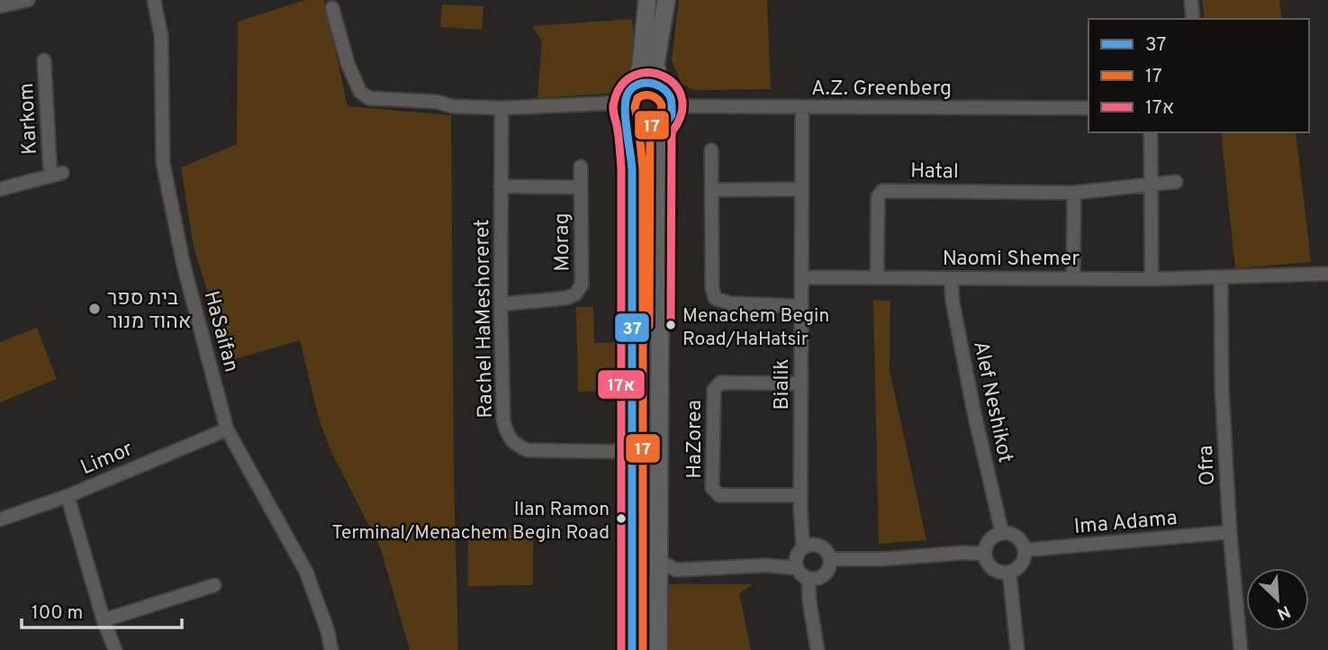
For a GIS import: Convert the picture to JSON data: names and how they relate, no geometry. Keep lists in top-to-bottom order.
{
  "streets": {
    "street": [
      "A.Z. Greenberg",
      "Karkom",
      "Hatal",
      "Morag",
      "Naomi Shemer",
      "Rachel HaMeshoreret",
      "HaSaifan",
      "Bialik",
      "Alef Neshikot",
      "HaZorea",
      "Limor",
      "Ofra",
      "Ima Adama"
    ]
  },
  "crossings": [
    ["A.Z. Greenberg", "Bialik"],
    ["Hatal", "Naomi Shemer"],
    ["Morag", "Rachel HaMeshoreret"],
    ["Naomi Shemer", "Bialik"],
    ["Naomi Shemer", "Alef Neshikot"],
    ["Naomi Shemer", "Ofra"],
    ["HaSaifan", "Limor"],
    ["Bialik", "HaZorea"],
    ["Alef Neshikot", "Ima Adama"],
    ["Ofra", "Ima Adama"]
  ],
  "places": ["בית ספר אהוד מנור", "Menachem Begin Road/HaHatsir", "Ilan Ramon Terminal/Menachem Begin Road"],
  "lines": ["transit line 17א", "transit line 37", "transit line 17"],
  "legend": ["37", "17", "17א"],
  "scale_bar": "100 m",
  "north": "bottom right"
}
